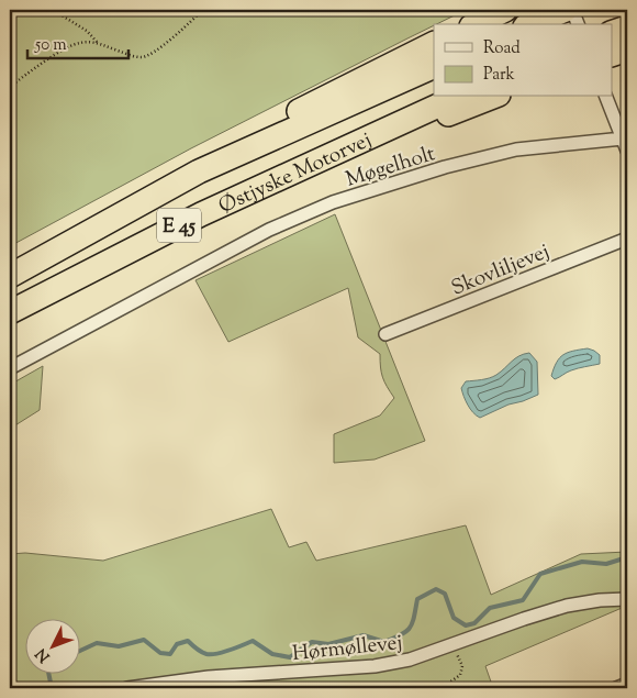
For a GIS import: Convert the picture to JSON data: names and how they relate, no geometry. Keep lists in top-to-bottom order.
{
  "streets": {
    "highway": ["Østjyske Motorvej", "E 45"],
    "street": ["Møgelholt", "Skovliljevej", "Hørmøllevej"]
  },
  "legend": ["Road", "Park"],
  "scale_bar": "50 m",
  "north": "bottom left"
}
